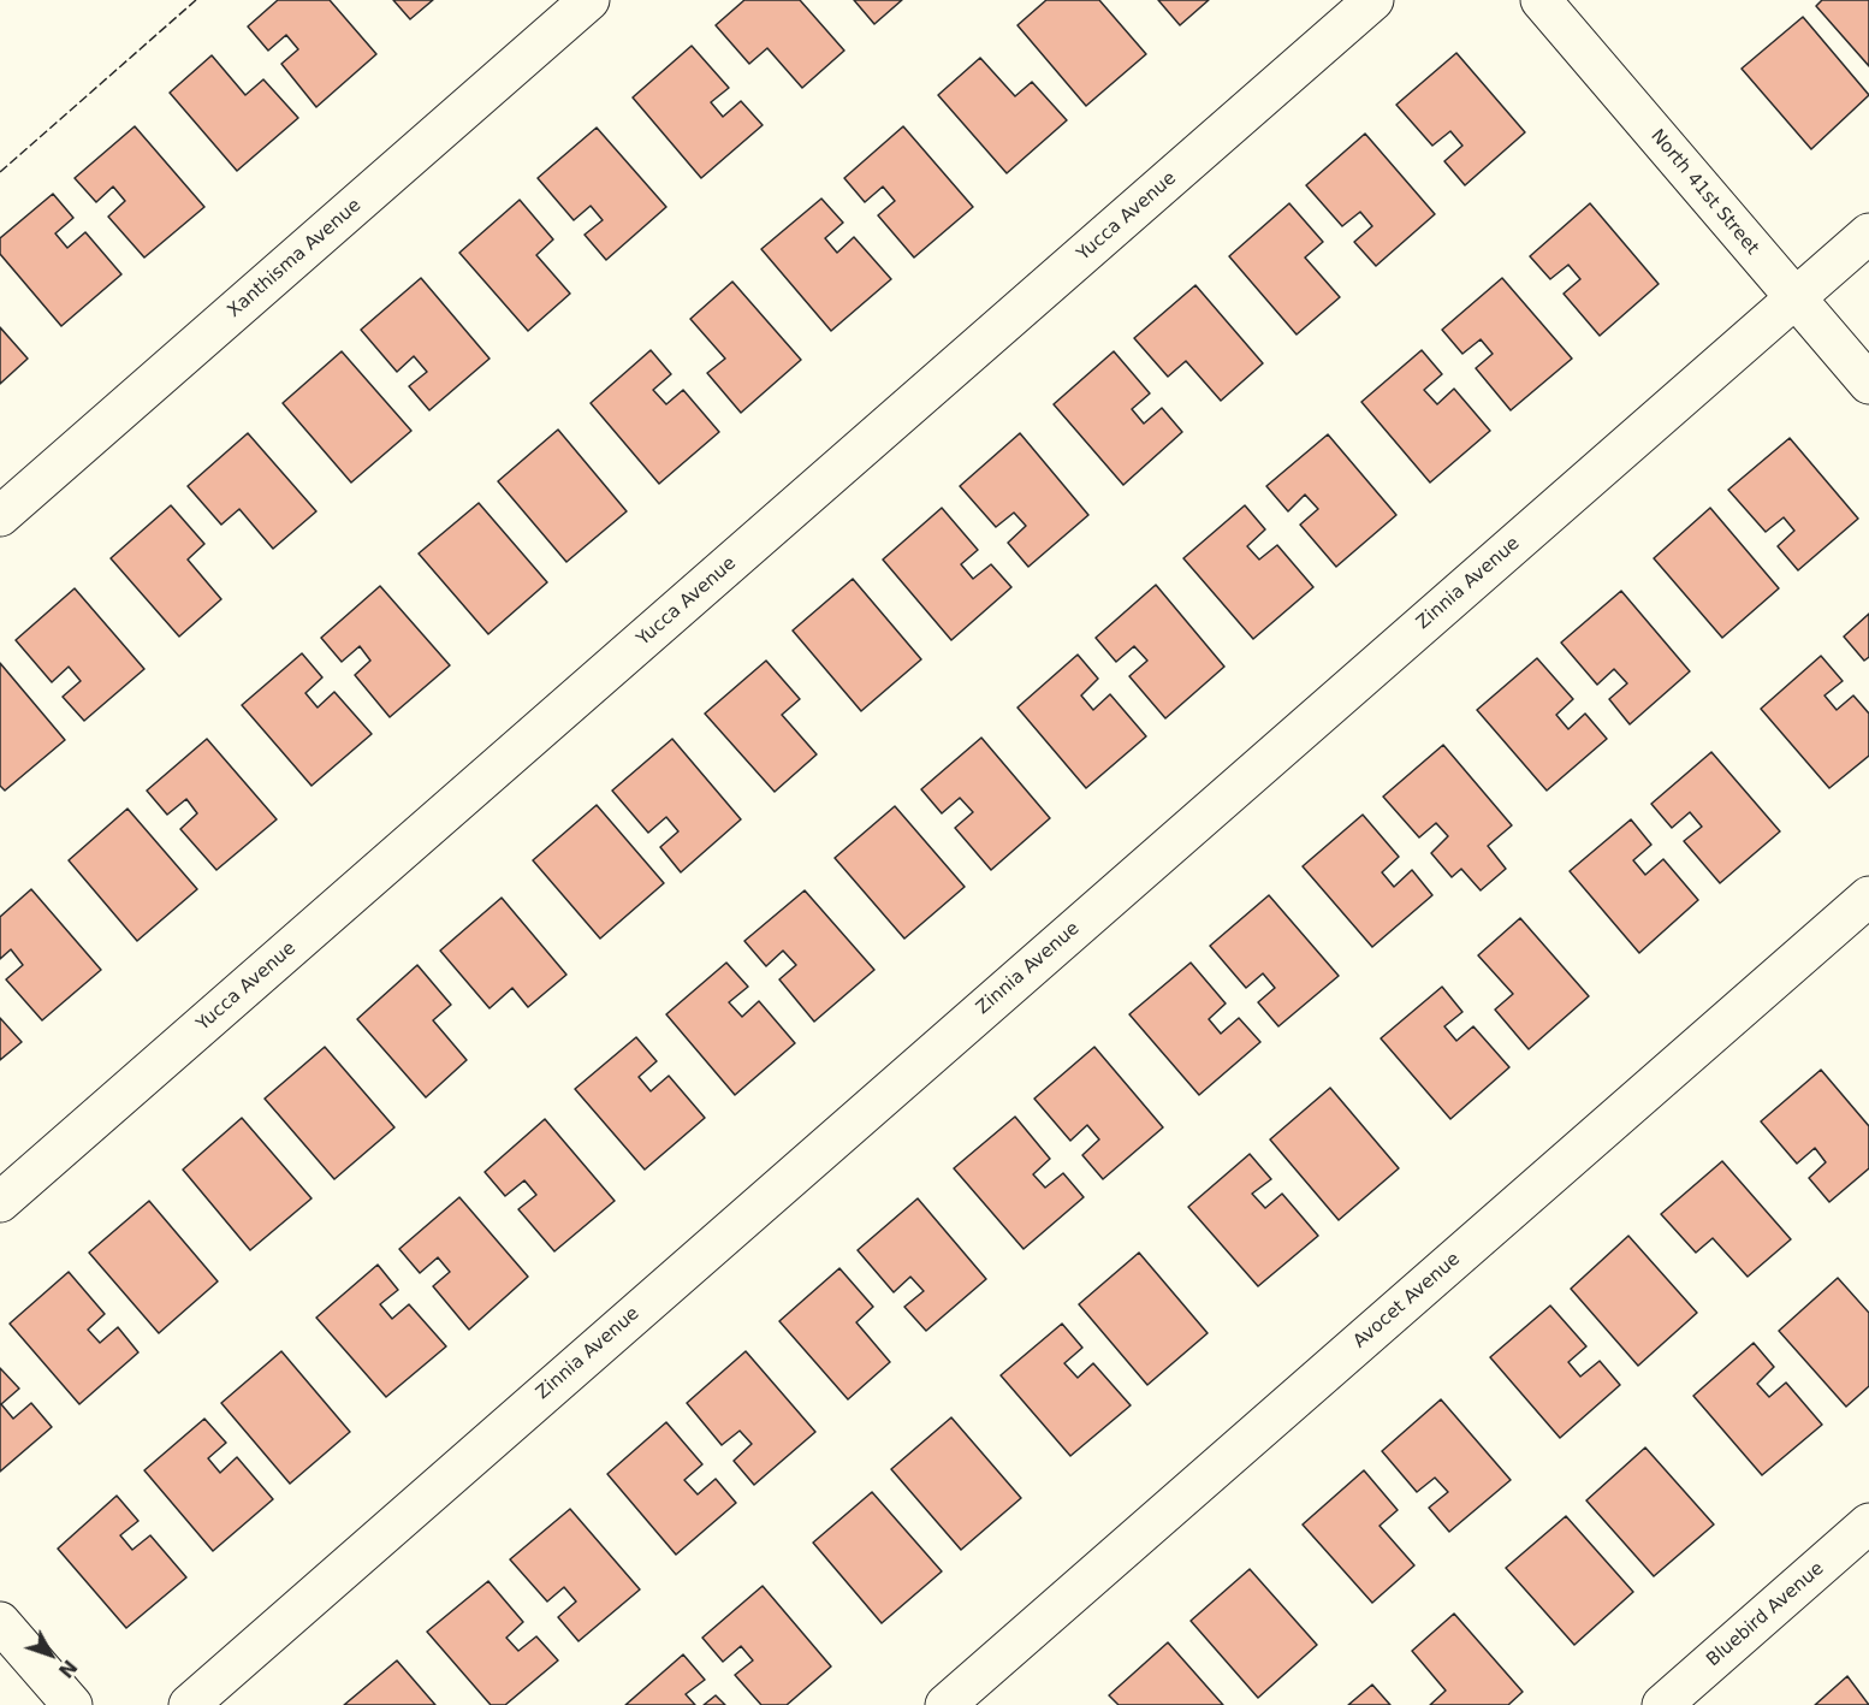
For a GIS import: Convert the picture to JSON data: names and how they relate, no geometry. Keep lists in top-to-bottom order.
{
  "streets": {
    "street": [
      "North 41st Street",
      "Yucca Avenue",
      "Xanthisma Avenue",
      "Zinnia Avenue",
      "Avocet Avenue",
      "Bluebird Avenue"
    ]
  },
  "crossings": [
    ["North 41st Street", "Zinnia Avenue"]
  ],
  "north": "bottom right"
}
